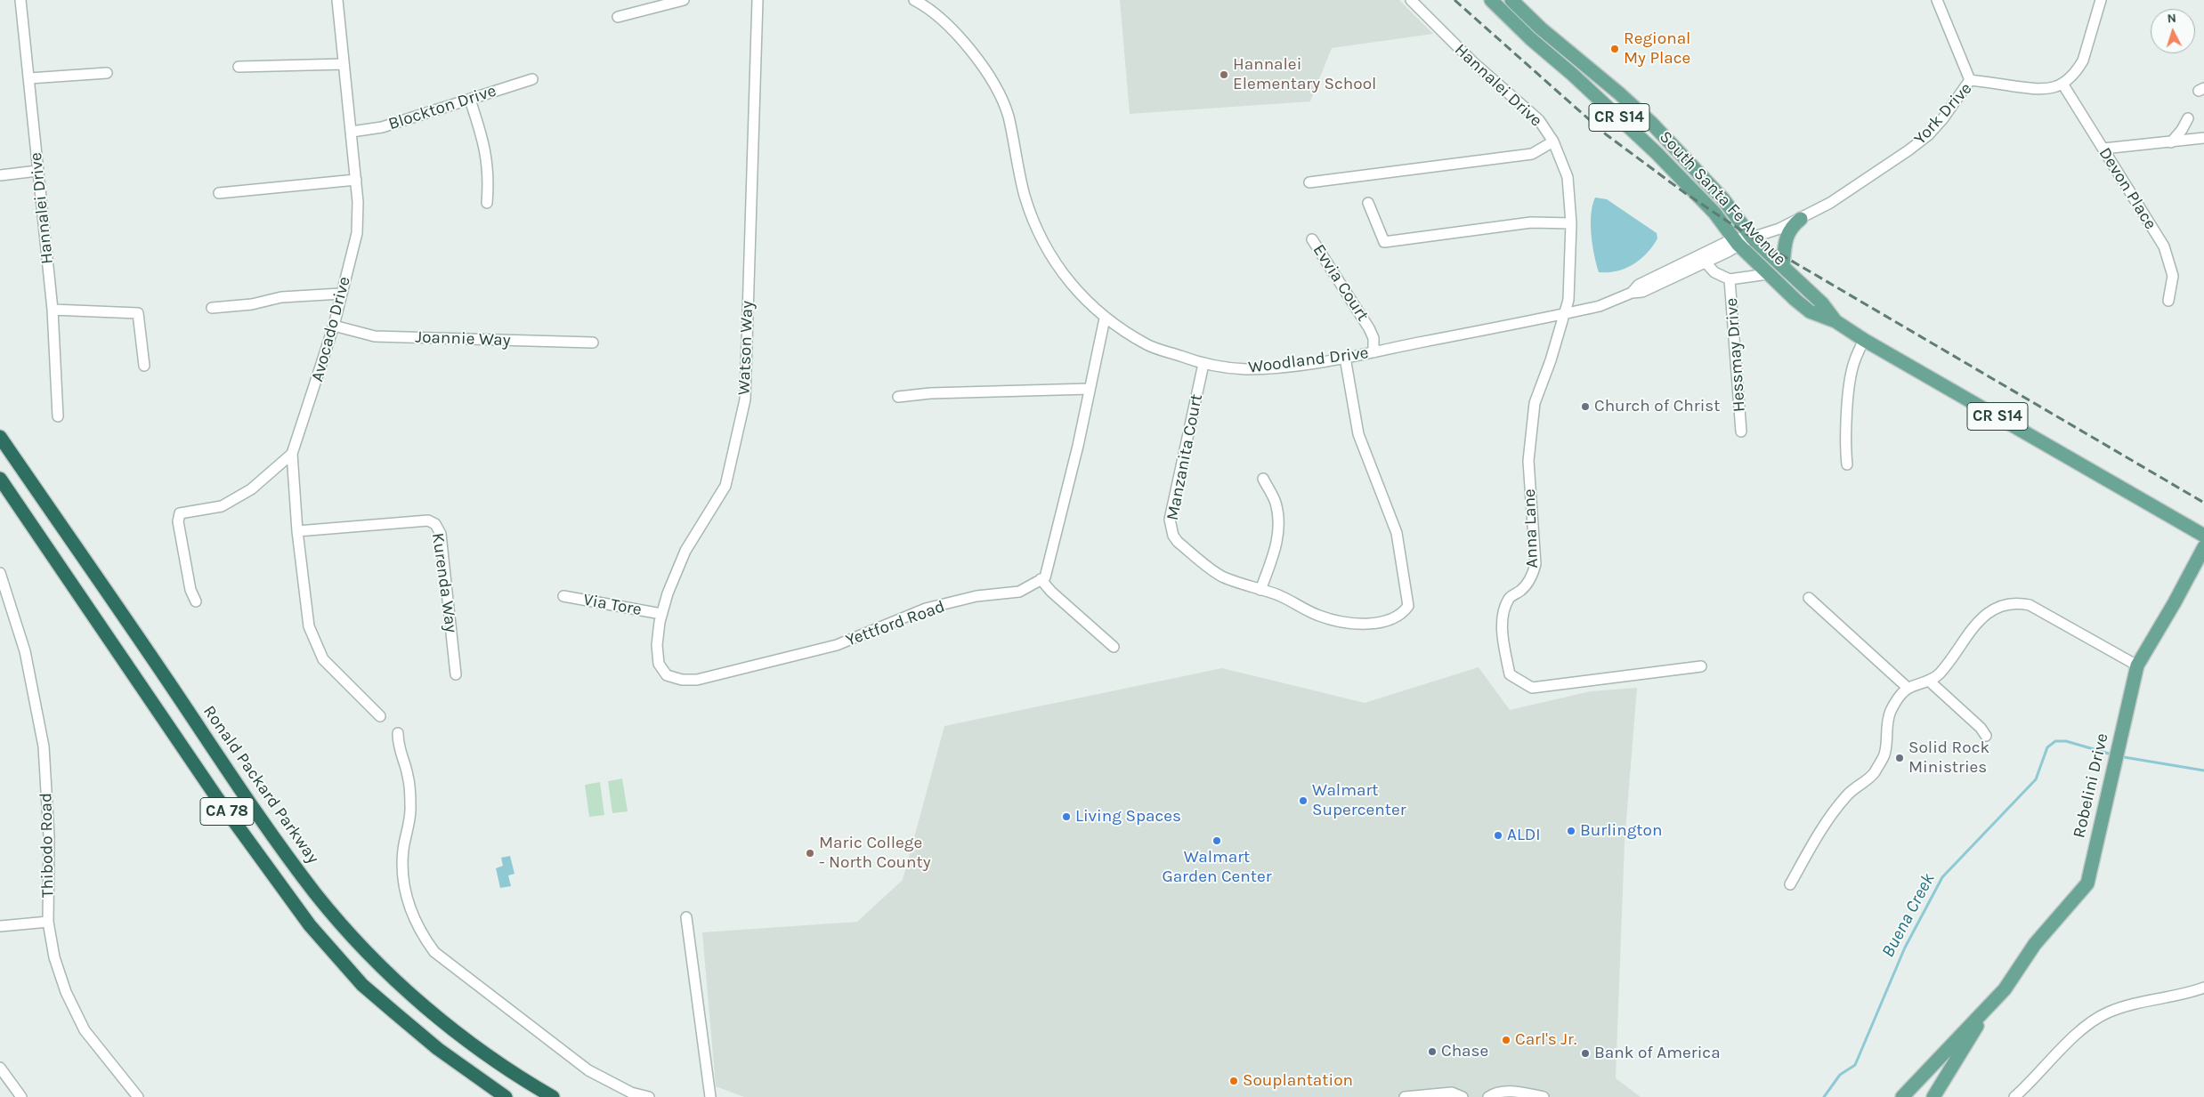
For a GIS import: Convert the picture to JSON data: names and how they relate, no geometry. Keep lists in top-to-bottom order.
{
  "streets": {
    "highway": ["Ronald Packard Parkway", "CA 78"],
    "main road": ["CR S14", "South Santa Fe Avenue", "Robelini Drive"],
    "street": [
      "Hannalei Drive",
      "Blockton Drive",
      "York Drive",
      "Devon Place",
      "Evvia Court",
      "Avocado Drive",
      "Joannie Way",
      "Watson Way",
      "Hessmay Drive",
      "Woodland Drive",
      "Manzanita Court",
      "Anna Lane",
      "Kurenda Way",
      "Via Tore",
      "Yettford Road",
      "Thibodo Road"
    ]
  },
  "crossings": [
    ["Hannalei Drive", "Woodland Drive"],
    ["Hannalei Drive", "Anna Lane"],
    ["Blockton Drive", "Avocado Drive"],
    ["York Drive", "Devon Place"],
    ["York Drive", "South Santa Fe Avenue"],
    ["York Drive", "Woodland Drive"],
    ["South Santa Fe Avenue", "Hessmay Drive"],
    ["South Santa Fe Avenue", "Woodland Drive"],
    ["Evvia Court", "Woodland Drive"],
    ["Avocado Drive", "Joannie Way"],
    ["Avocado Drive", "Kurenda Way"],
    ["Watson Way", "Via Tore"],
    ["Watson Way", "Yettford Road"],
    ["Hessmay Drive", "Woodland Drive"],
    ["Woodland Drive", "Manzanita Court"],
    ["Woodland Drive", "Anna Lane"]
  ],
  "water": ["Buena Creek"],
  "places": [
    "Regional My Place",
    "Hannalei Elementary School",
    "Church of Christ",
    "Solid Rock Ministries",
    "Walmart Supercenter",
    "Living Spaces",
    "Burlington",
    "ALDI",
    "Walmart Garden Center",
    "Maric College - North County",
    "Carl's Jr.",
    "Chase",
    "Bank of America",
    "Souplantation"
  ],
  "north": "top"
}
